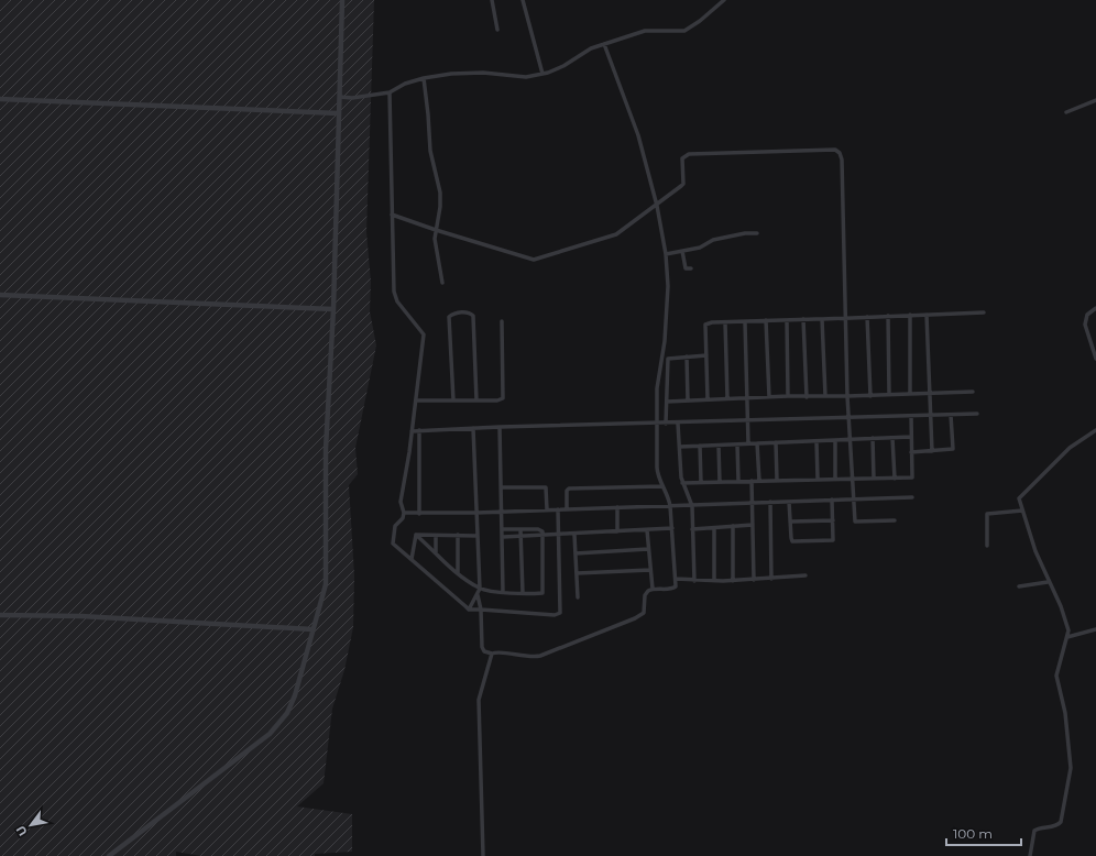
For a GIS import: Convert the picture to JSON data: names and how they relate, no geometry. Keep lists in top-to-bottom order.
{
  "scale_bar": "100 m",
  "north": "bottom left"
}
